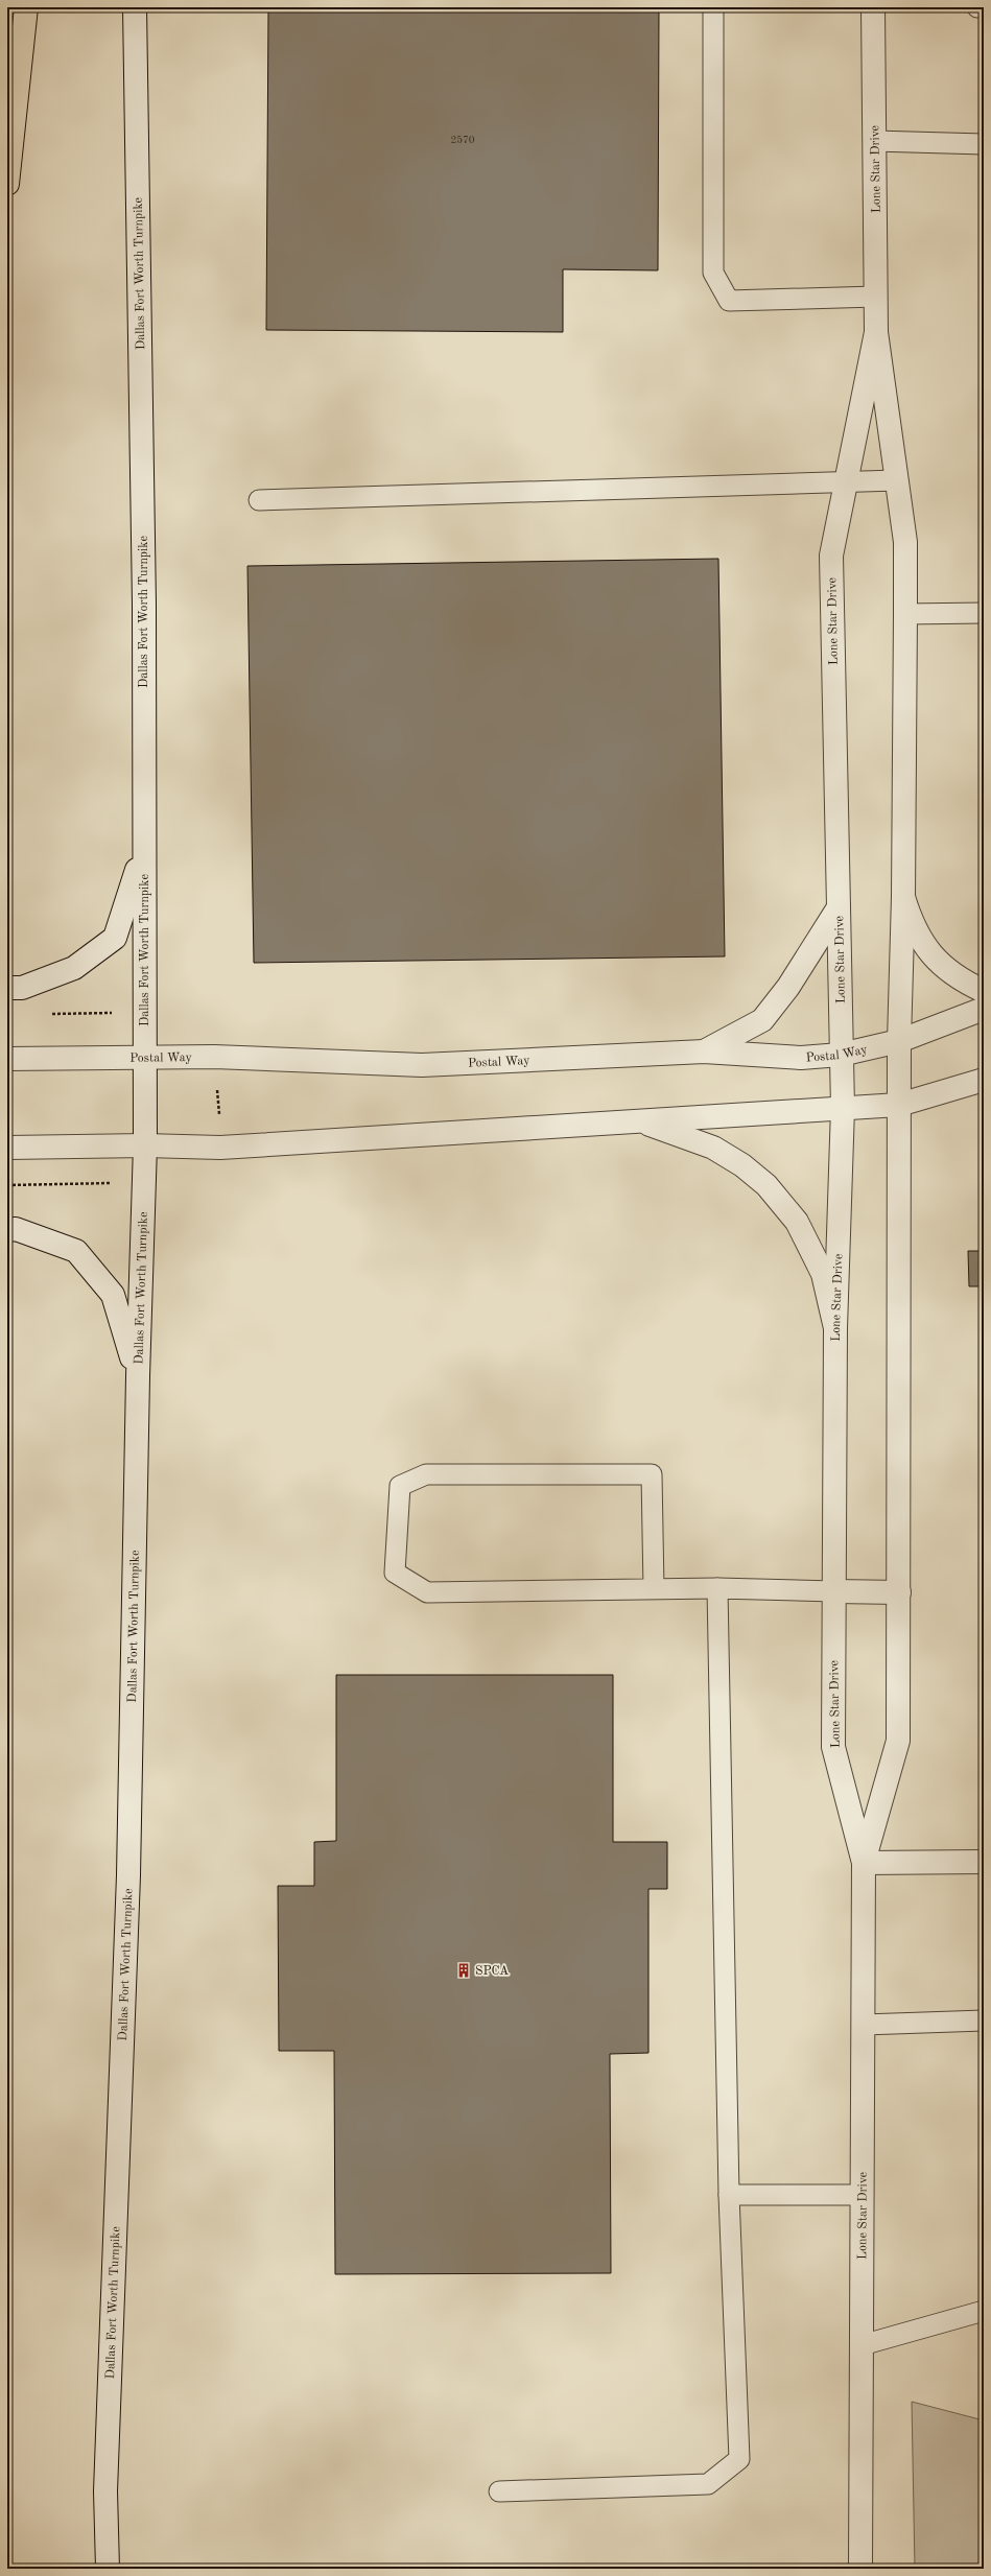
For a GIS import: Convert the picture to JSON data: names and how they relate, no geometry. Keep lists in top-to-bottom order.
{
  "streets": {
    "street": ["Lone Star Drive", "Dallas Fort Worth Turnpike", "Postal Way"]
  },
  "crossings": [
    ["Lone Star Drive", "Postal Way"],
    ["Dallas Fort Worth Turnpike", "Postal Way"]
  ],
  "places": {
    "building": ["SPCA"]
  },
  "house_numbers": ["2570"]
}
